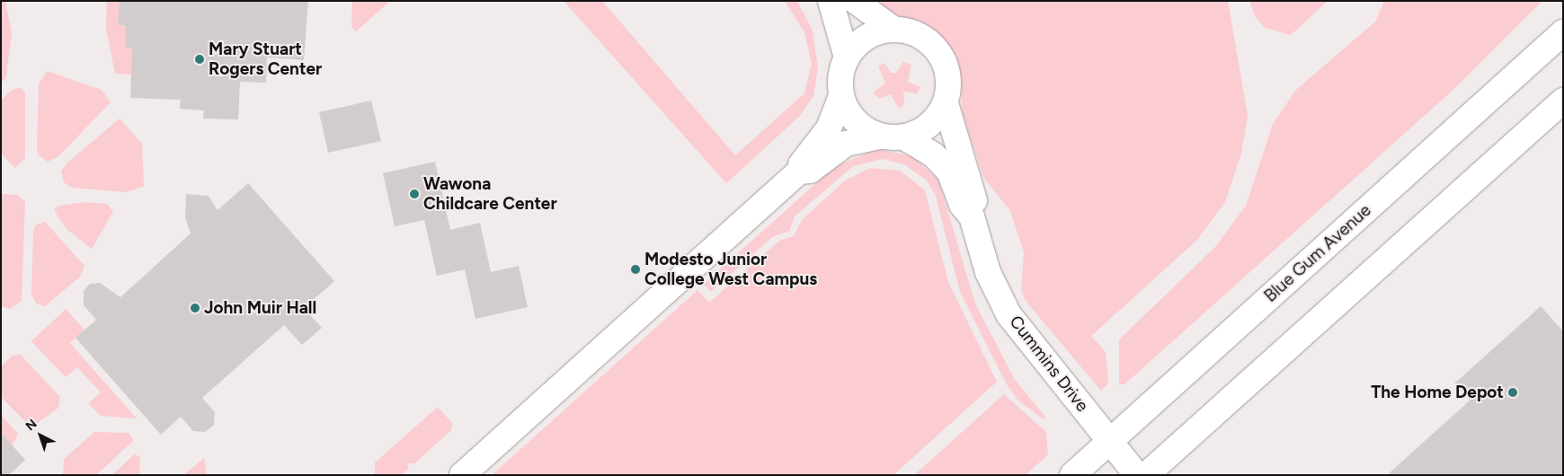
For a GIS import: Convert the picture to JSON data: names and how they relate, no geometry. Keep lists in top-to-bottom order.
{
  "streets": {
    "street": ["Blue Gum Avenue", "Cummins Drive"]
  },
  "crossings": [
    ["Blue Gum Avenue", "Cummins Drive"]
  ],
  "places": [
    "Mary Stuart Rogers Center",
    "Wawona Childcare Center",
    "Modesto Junior College West Campus",
    "John Muir Hall",
    "The Home Depot"
  ],
  "north": "top left"
}
